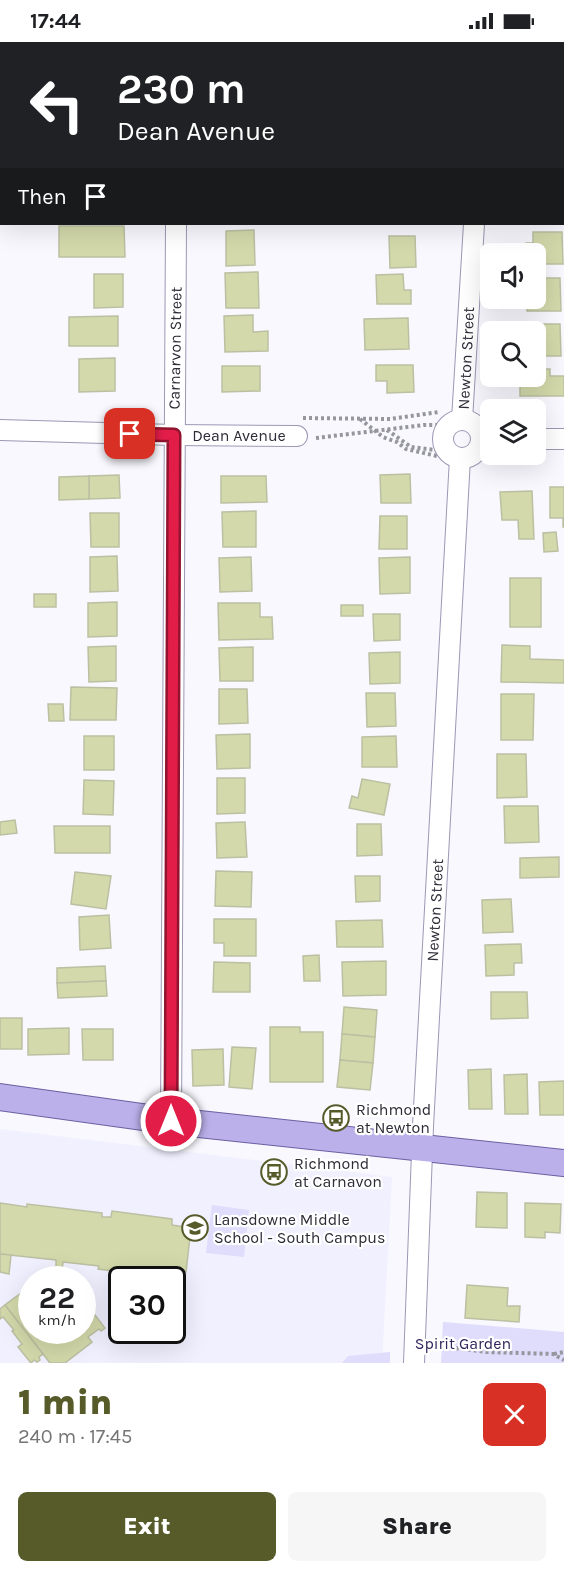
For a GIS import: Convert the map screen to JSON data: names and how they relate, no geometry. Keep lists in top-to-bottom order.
{
  "streets": {
    "street": ["Carnarvon Street", "Newton Street", "Dean Avenue"]
  },
  "crossings": [
    ["Carnarvon Street", "Dean Avenue"]
  ],
  "parks": ["Spirit Garden"],
  "places": {
    "bus stop": ["Richmond at Newton", "Richmond at Carnavon"],
    "school or university": ["Lansdowne Middle School - South Campus"]
  },
  "page": {
    "status": "17:44",
    "turn": ["230 m", "Dean Avenue"],
    "then": "Then",
    "speed": "22 km/h",
    "limit": "30",
    "heading": ["1 min", "240 m · 17:45"],
    "buttons": ["Exit", "Share"]
  }
}
